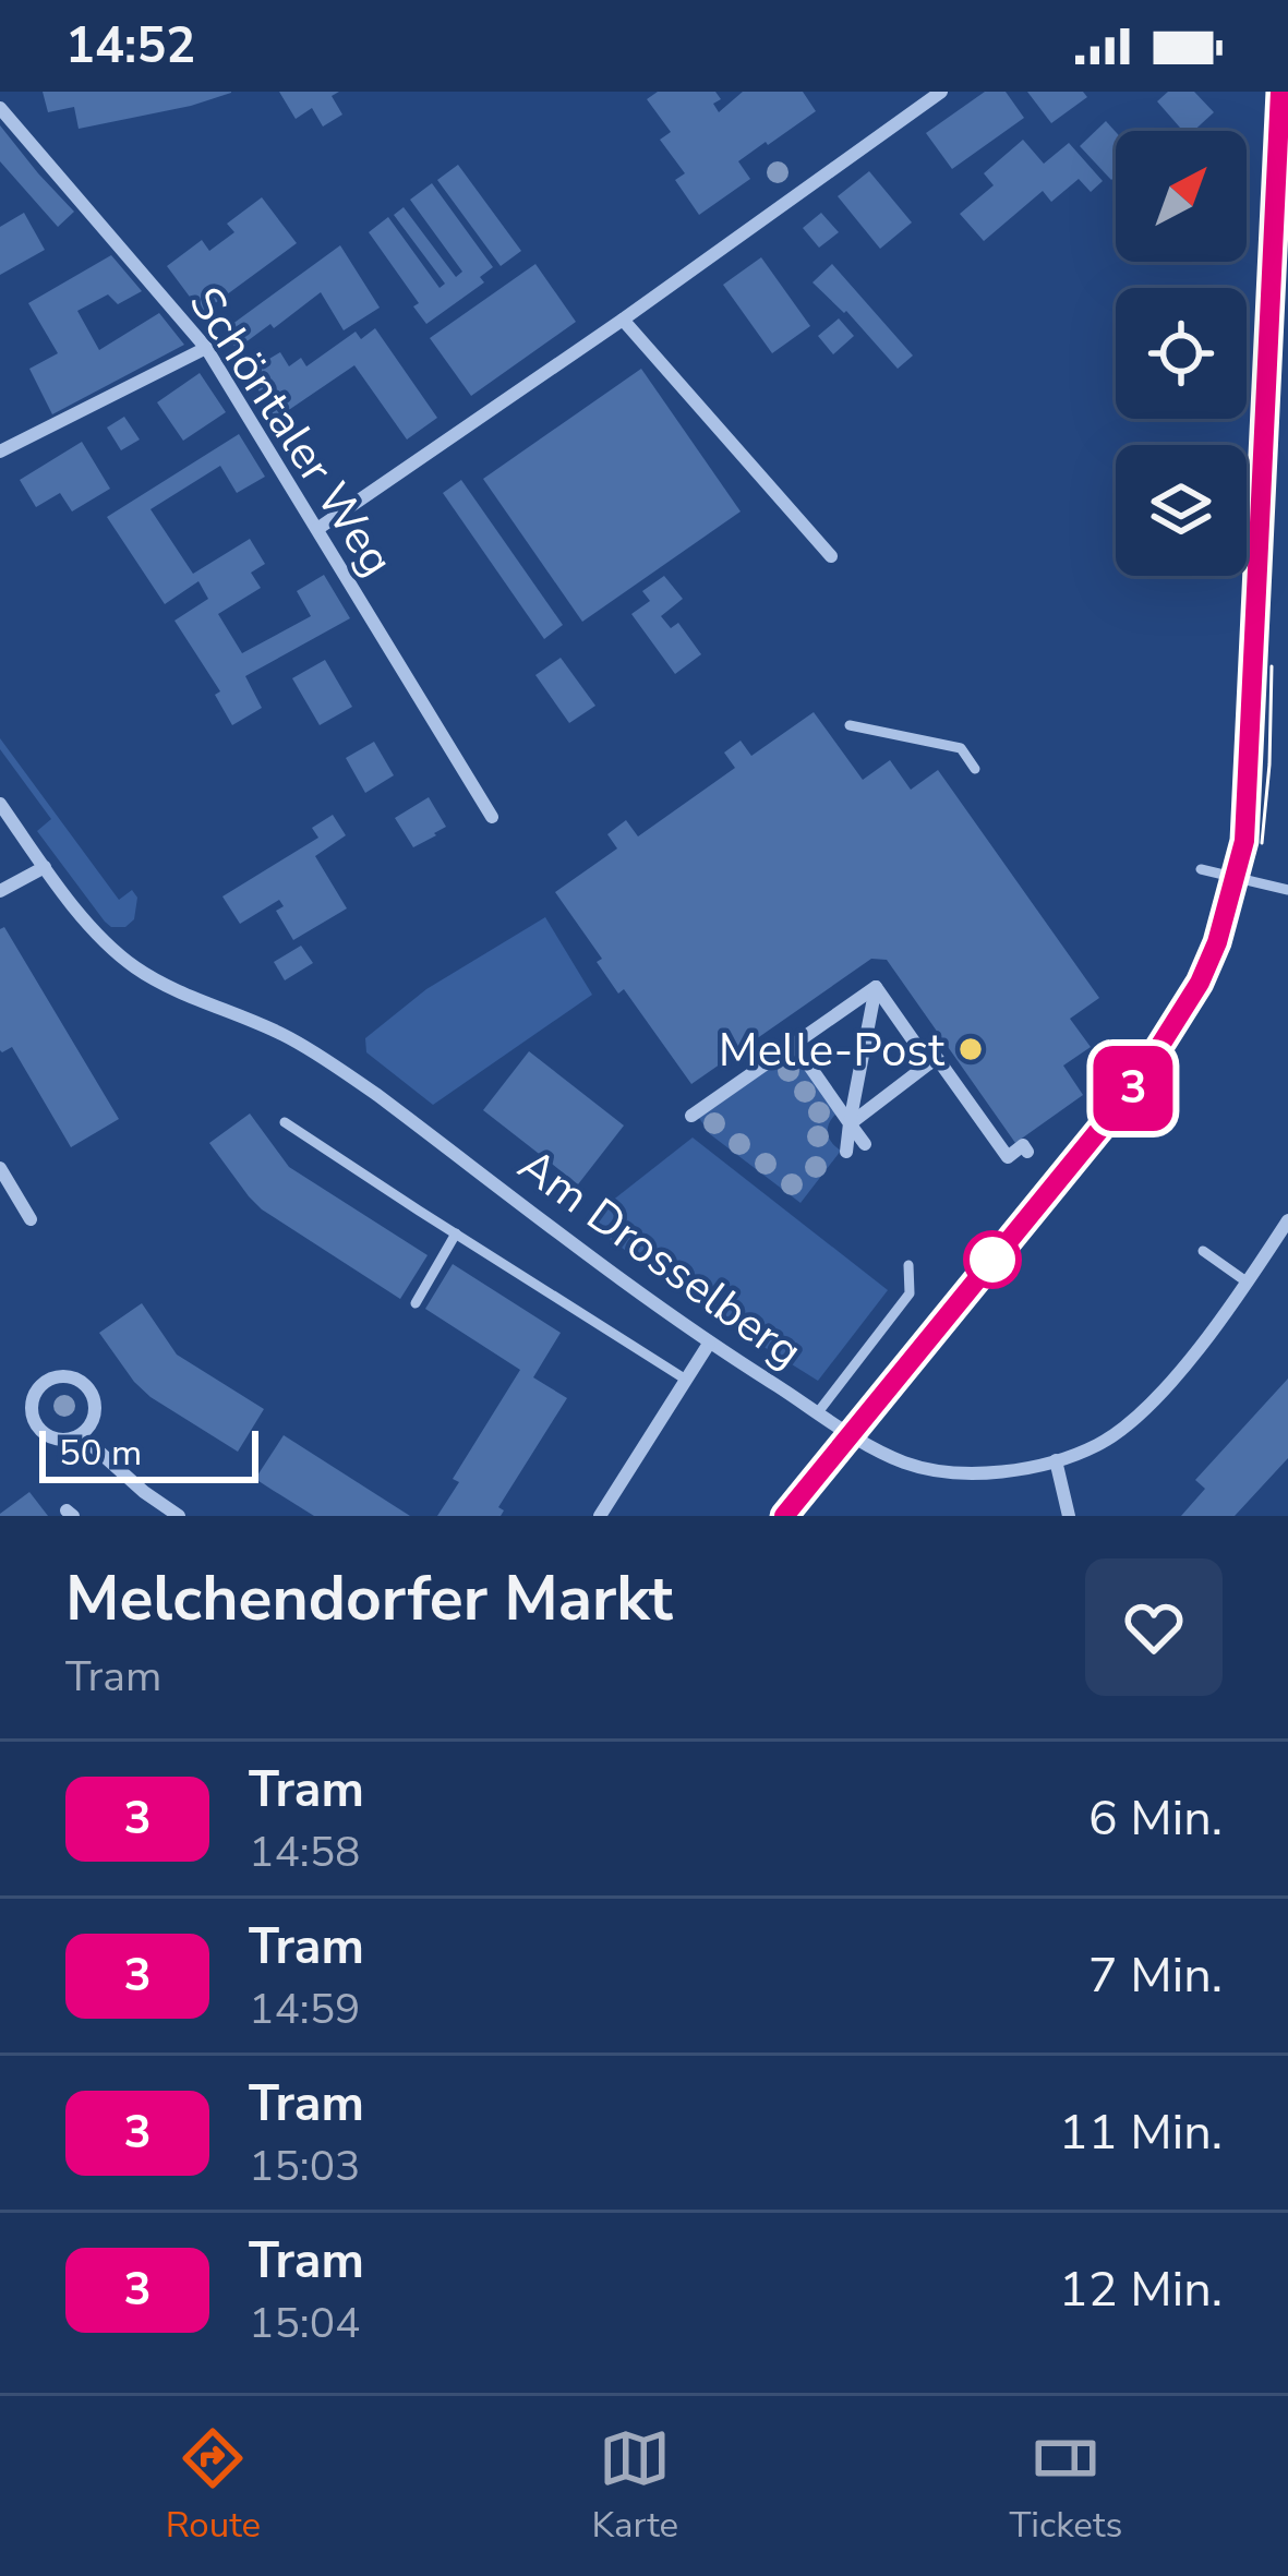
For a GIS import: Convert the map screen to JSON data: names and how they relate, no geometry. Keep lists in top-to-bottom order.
{
  "streets": {
    "street": ["Schöntaler Weg", "Am Drosselberg"]
  },
  "places": ["Melle-Post"],
  "lines": ["tram line 3"],
  "scale_bar": "50 m",
  "north": "top right",
  "page": {
    "status": "14:52",
    "on_map": "3",
    "scale": "50 m",
    "heading": ["Melchendorfer Markt", "Tram"],
    "list": [
      {
        "mark": "3",
        "name": "Tram",
        "note": "14:58",
        "value": "6 Min."
      },
      {
        "mark": "3",
        "name": "Tram",
        "note": "14:59",
        "value": "7 Min."
      },
      {
        "mark": "3",
        "name": "Tram",
        "note": "15:03",
        "value": "11 Min."
      },
      {
        "mark": "3",
        "name": "Tram",
        "note": "15:04",
        "value": "12 Min."
      }
    ],
    "tabs": ["Route", "Karte", "Tickets"]
  }
}
